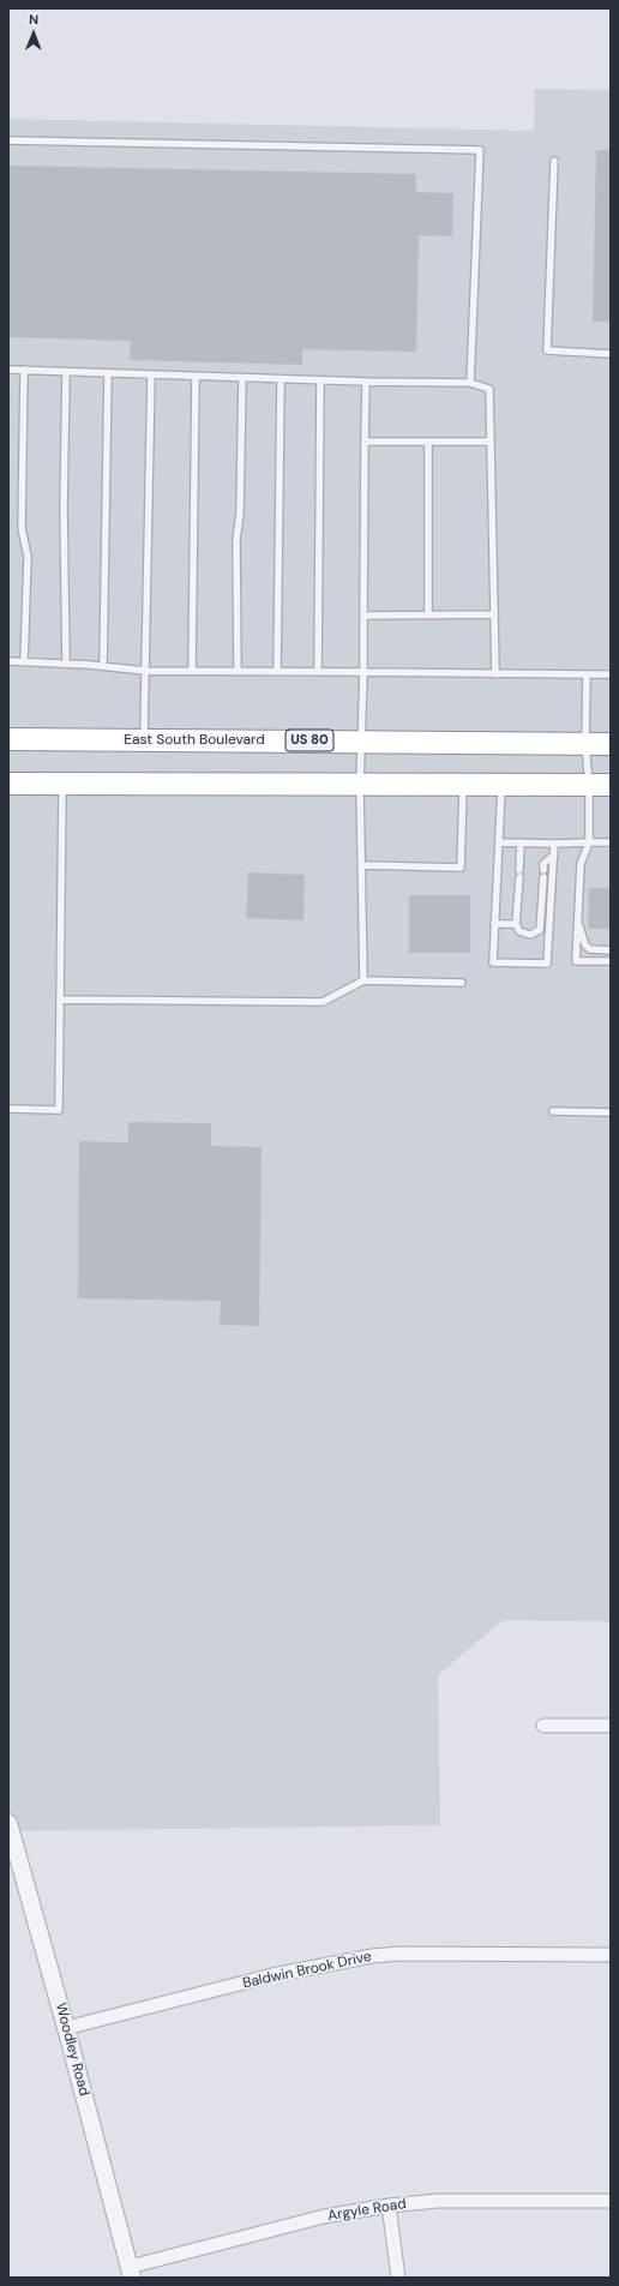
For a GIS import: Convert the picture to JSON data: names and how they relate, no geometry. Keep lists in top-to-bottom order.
{
  "streets": {
    "highway": ["East South Boulevard", "US 80"],
    "street": ["Baldwin Brook Drive", "Woodley Road", "Argyle Road"]
  },
  "crossings": [
    ["Baldwin Brook Drive", "Woodley Road"],
    ["Woodley Road", "Argyle Road"]
  ],
  "north": "top"
}
